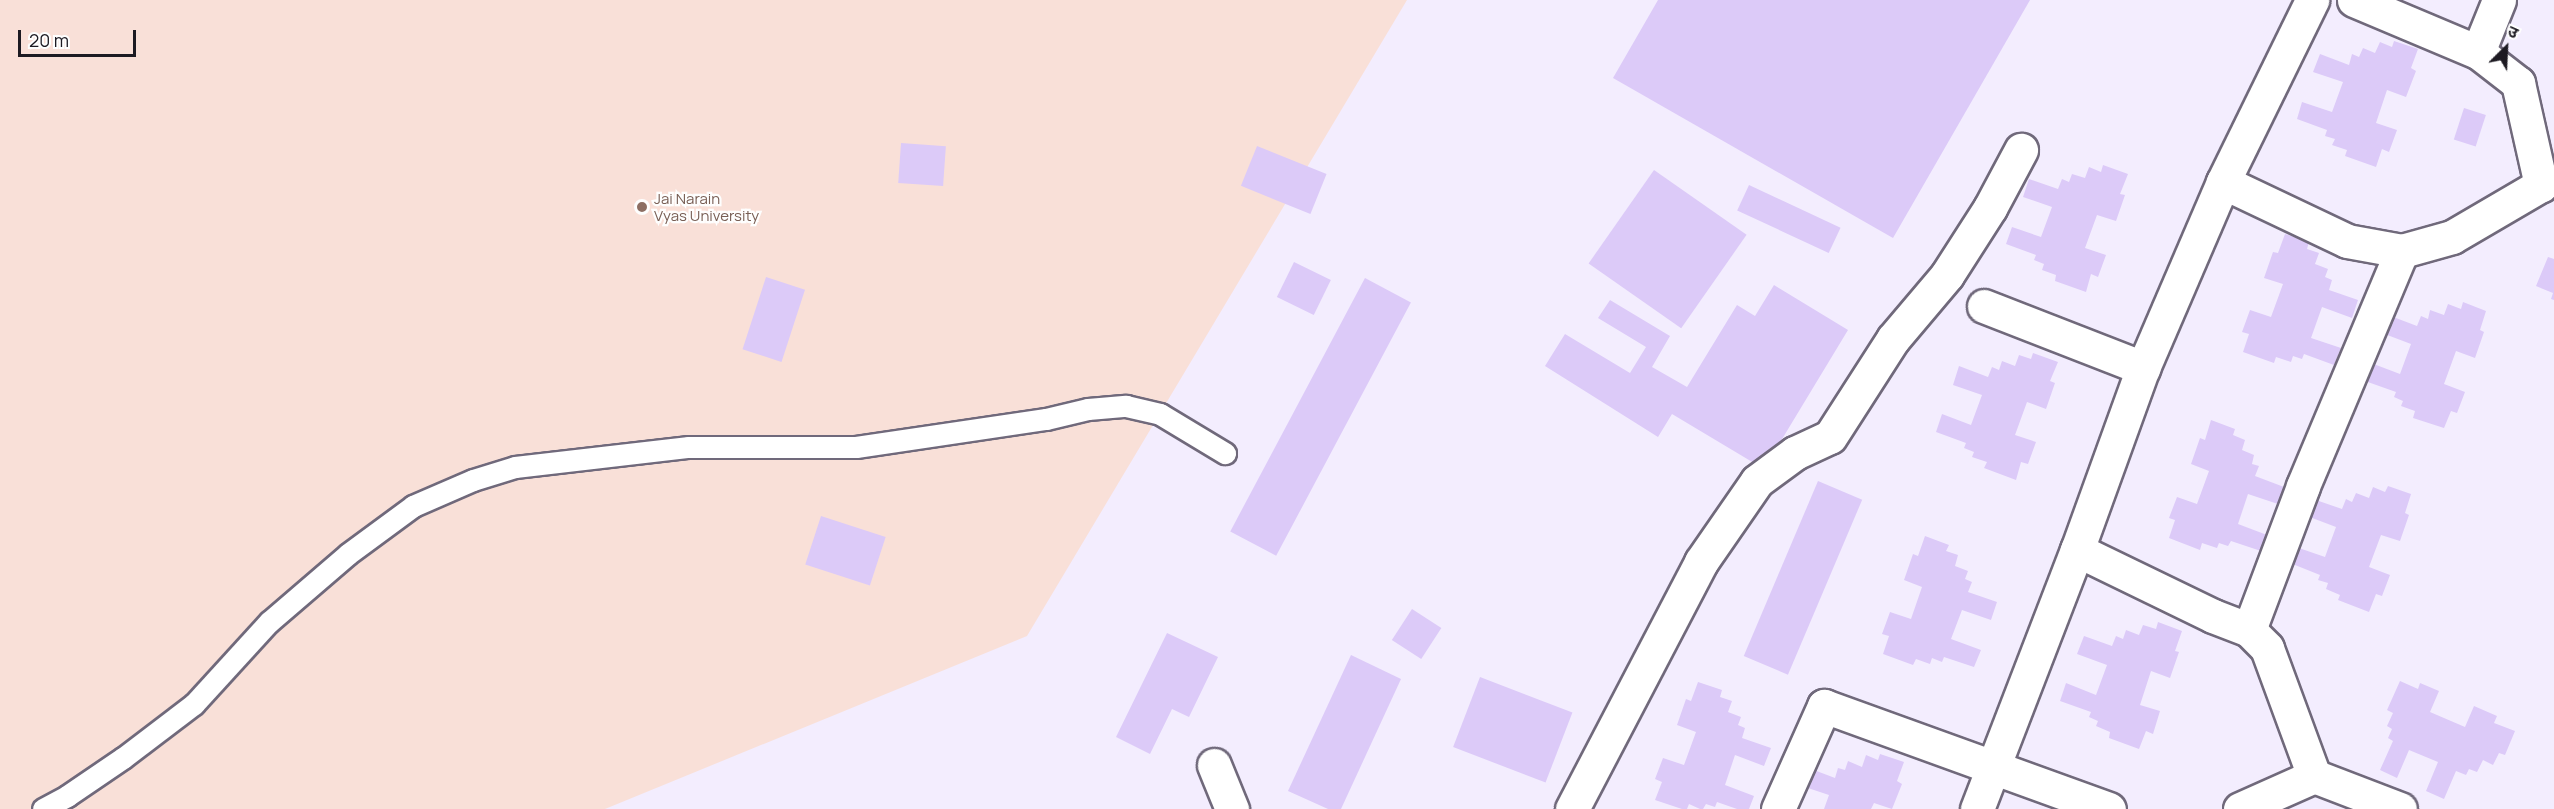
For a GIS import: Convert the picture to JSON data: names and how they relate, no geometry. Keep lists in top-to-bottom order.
{
  "places": ["Jai Narain Vyas University"],
  "scale_bar": "20 m",
  "north": "top right"
}
